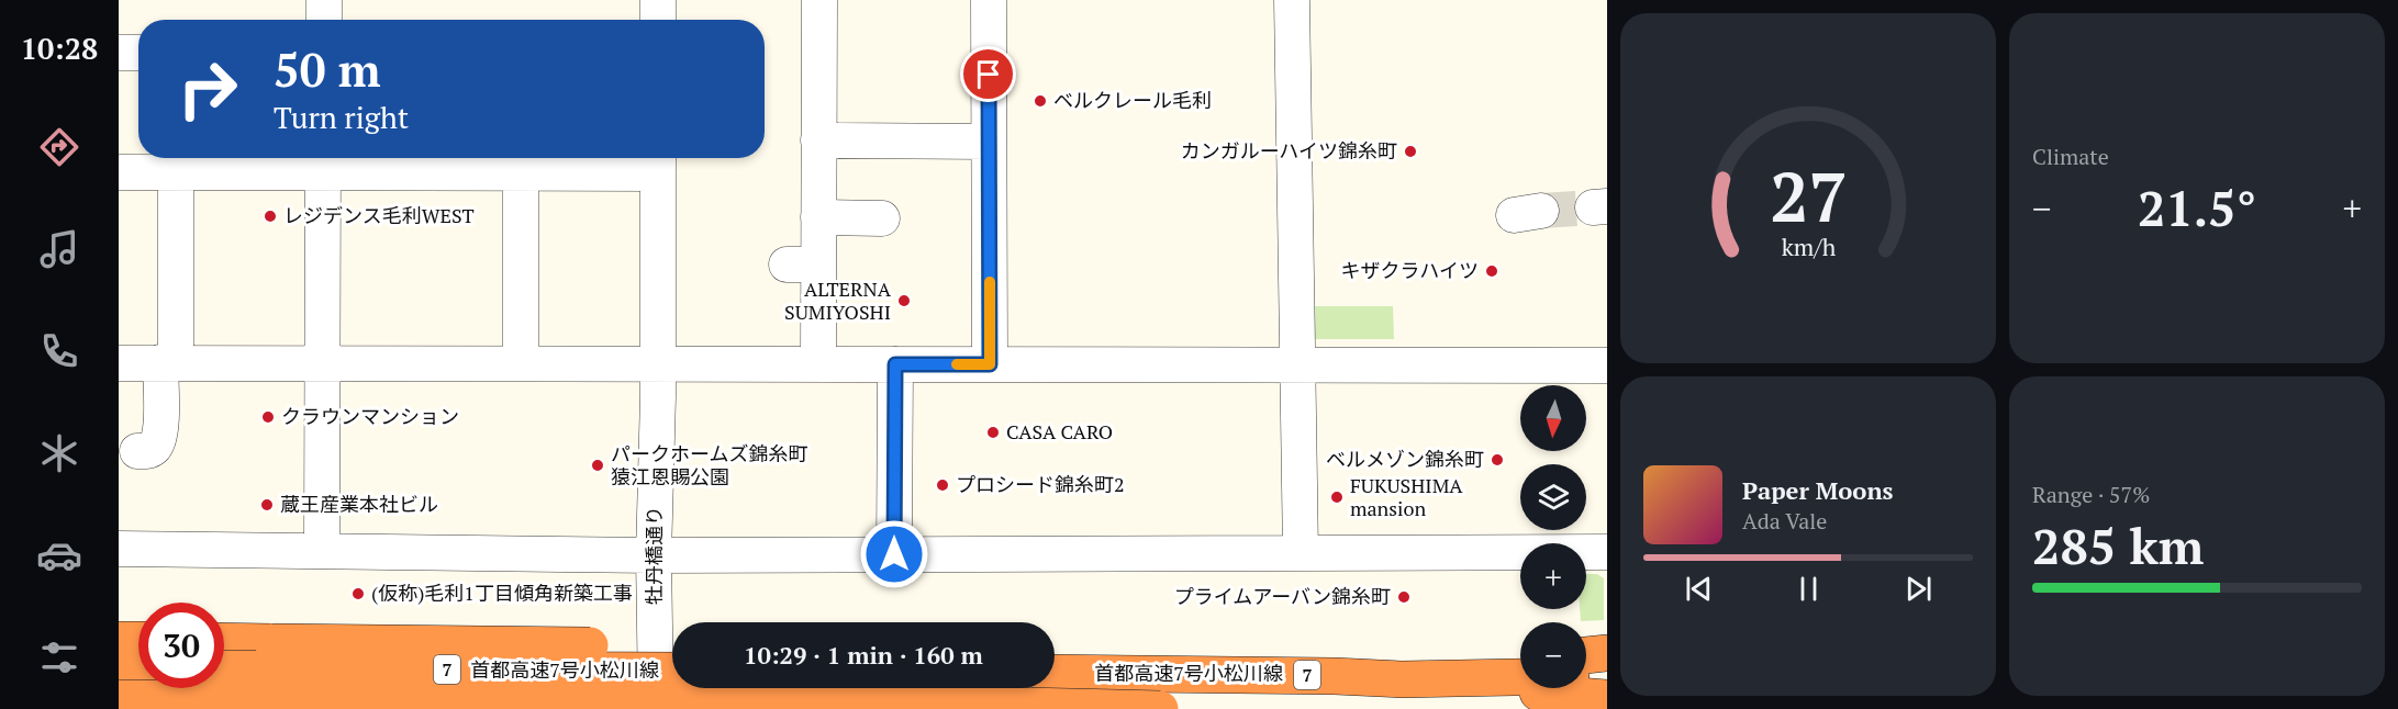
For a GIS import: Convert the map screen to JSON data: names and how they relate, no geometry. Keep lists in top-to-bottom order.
{
  "streets": {
    "highway": ["7", "首都高速7号小松川線"],
    "street": ["牡丹橋通り"]
  },
  "places": [
    "ベルクレール毛利",
    "カンガルーハイツ錦糸町",
    "レジデンス毛利WEST",
    "キザクラハイツ",
    "ALTERNA SUMIYOSHI",
    "クラウンマンション",
    "CASA CARO",
    "ベルメゾン錦糸町",
    "パークホームズ錦糸町 猿江恩賜公園",
    "プロシード錦糸町2",
    "FUKUSHIMA mansion",
    "蔵王産業本社ビル",
    "(仮称)毛利1丁目傾角新築工事",
    "プライムアーバン錦糸町"
  ],
  "north": "bottom",
  "page": {
    "tabs": "10:28",
    "tile": [
      "Climate",
      ["Range · 57%", "285 km"]
    ],
    "turn": ["50 m", "Turn right"],
    "heat": ["−", "21.5°", "+"],
    "map_buttons": ["+", "−"],
    "song": ["Paper Moons", "Ada Vale"],
    "limit": "30",
    "trip": "10:29 · 1 min · 160 m",
    "gauge": ["27", "km/h"]
  }
}
